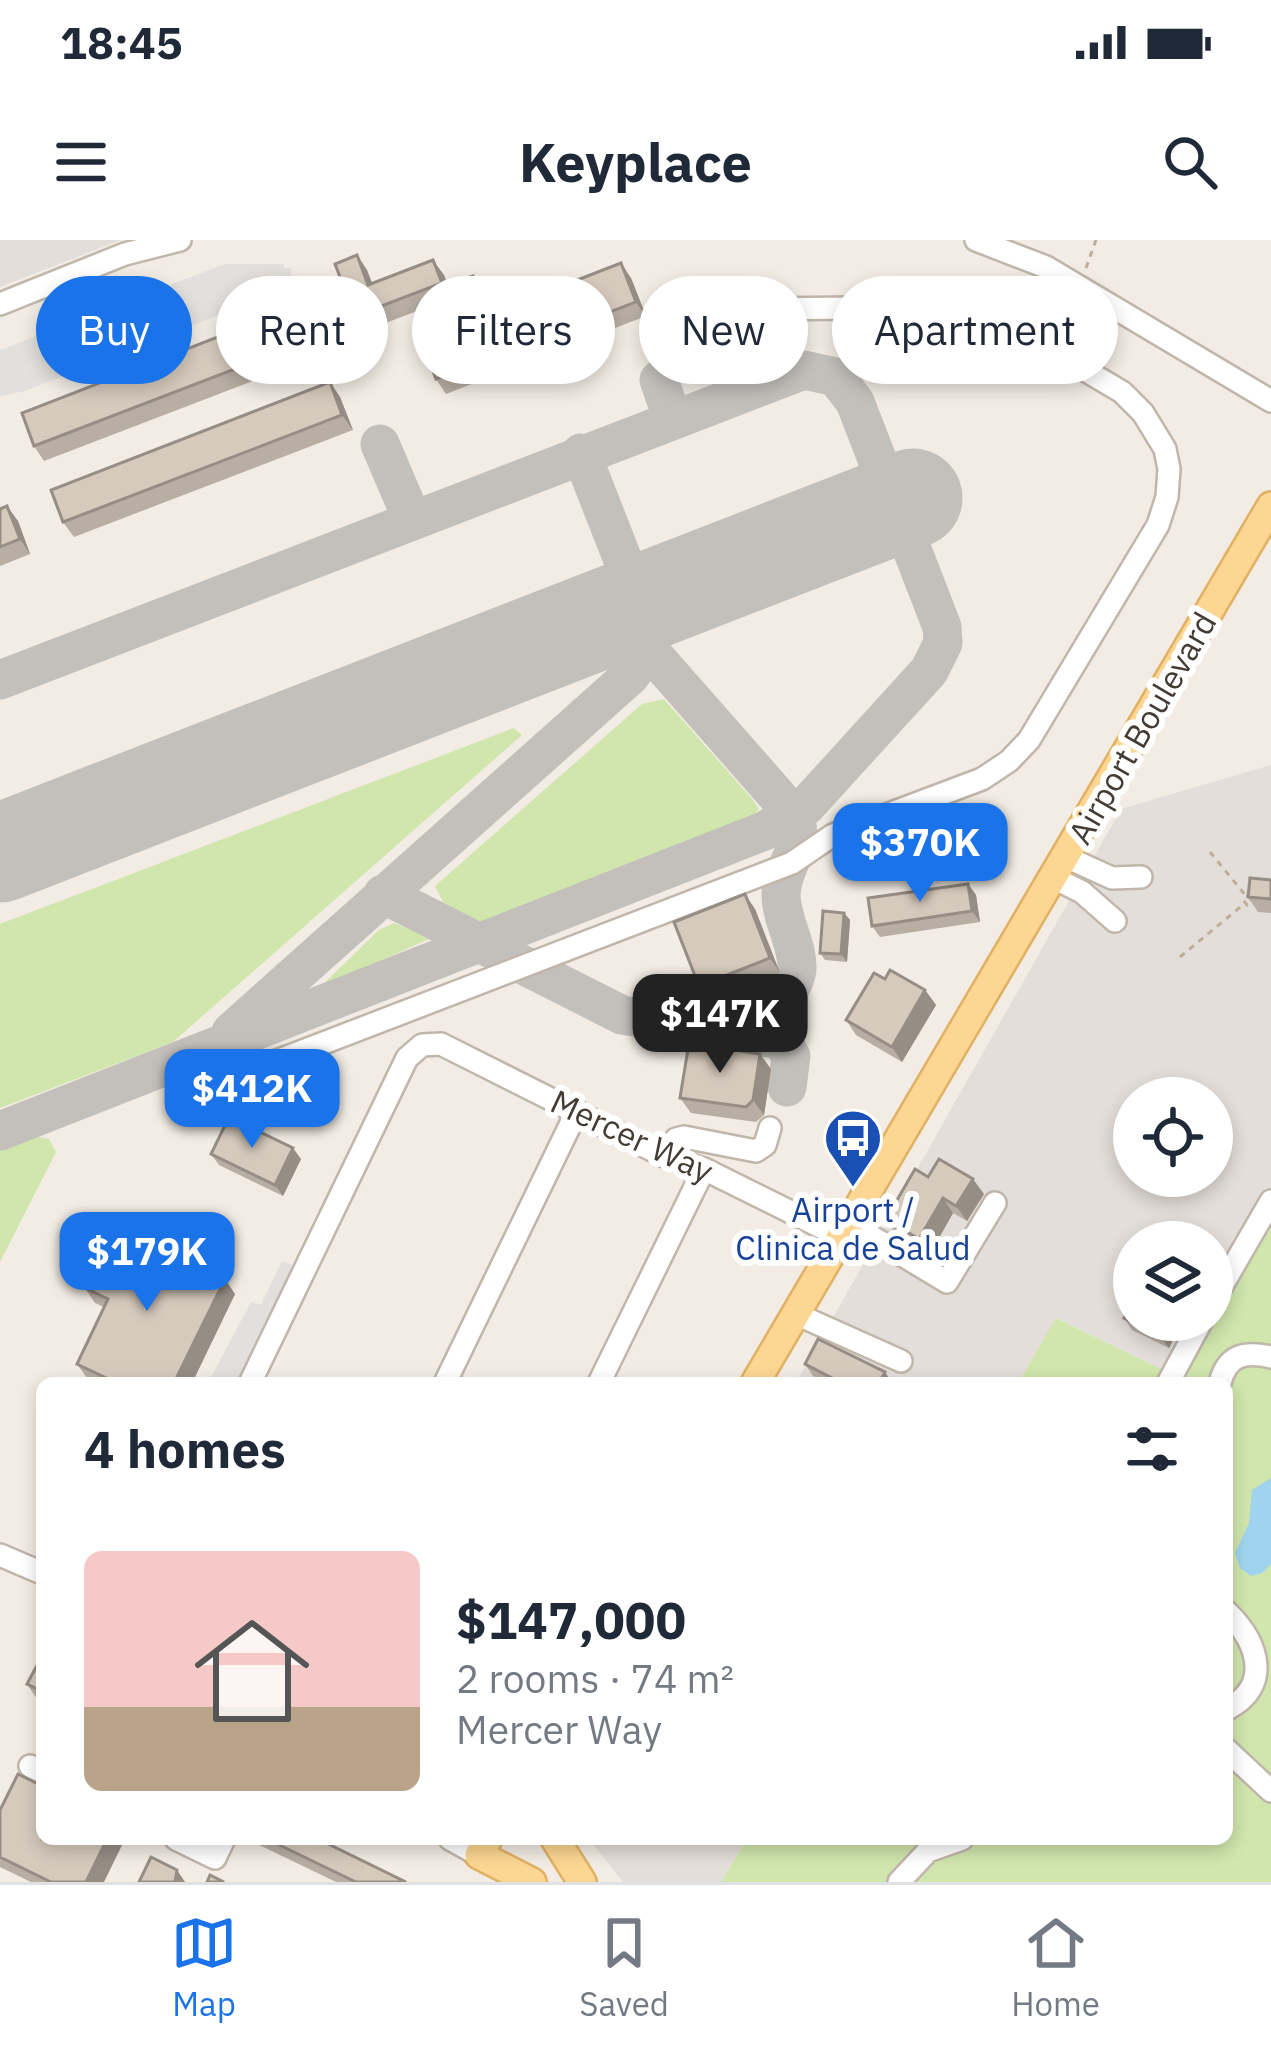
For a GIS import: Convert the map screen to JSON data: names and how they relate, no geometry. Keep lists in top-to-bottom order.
{
  "streets": {
    "main road": ["Airport Boulevard"],
    "street": ["Mercer Way"]
  },
  "crossings": [
    ["Airport Boulevard", "Mercer Way"]
  ],
  "places": {
    "bus stop": ["Airport / Clinica de Salud"]
  },
  "page": {
    "status": "18:45",
    "header": "Keyplace",
    "chip": [
      "Buy",
      "Rent",
      "Filters",
      "New",
      "Apartment"
    ],
    "price": [
      "$370K",
      "$147K",
      "$412K",
      "$179K"
    ],
    "heading": "4 homes",
    "list": [
      {
        "name": "$147,000",
        "note": "2 rooms · 74 m² · Mercer Way"
      }
    ],
    "tabs": ["Map", "Saved", "Home"]
  }
}
